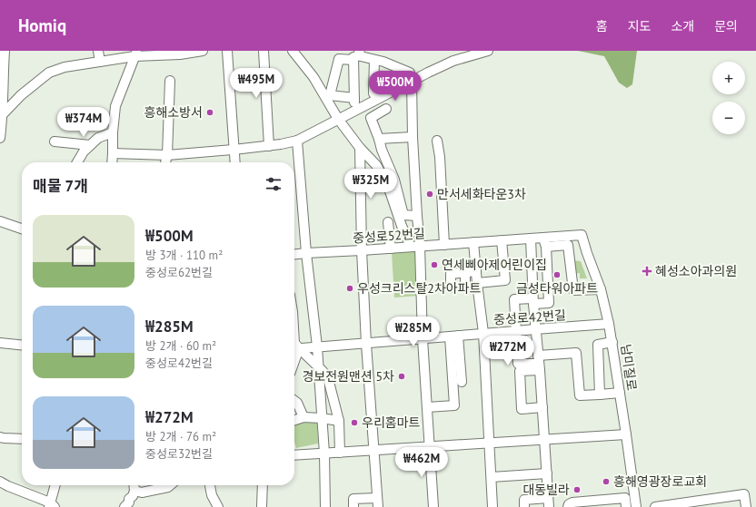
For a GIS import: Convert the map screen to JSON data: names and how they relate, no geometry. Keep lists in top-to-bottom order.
{
  "streets": {
    "street": ["중성로52번길", "중성로42번길", "남미질로"]
  },
  "crossings": [
    ["중성로52번길", "남미질로"],
    ["중성로42번길", "남미질로"]
  ],
  "places": {
    "other": [
      "흥해소방서",
      "만서세화타운3차",
      "연세삐아제어린이집",
      "금성타워아파트",
      "우성크리스탈2차아파트",
      "경보전원맨션 5차",
      "우리홈마트",
      "흥해영광장로교회",
      "대동빌라"
    ],
    "health": ["혜성소아과의원"]
  },
  "page": {
    "header": "Homiq",
    "nav": [
      "홈",
      "지도",
      "소개",
      "문의"
    ],
    "map_buttons": ["+", "−"],
    "price": [
      "₩495M",
      "₩500M",
      "₩374M",
      "₩325M",
      "₩285M",
      "₩272M",
      "₩462M"
    ],
    "heading": "매물 7개",
    "list": [
      {
        "name": "₩500M",
        "note": "방 3개 · 110 m² · 중성로62번길"
      },
      {
        "name": "₩285M",
        "note": "방 2개 · 60 m² · 중성로42번길"
      },
      {
        "name": "₩272M",
        "note": "방 2개 · 76 m² · 중성로32번길"
      }
    ]
  }
}
